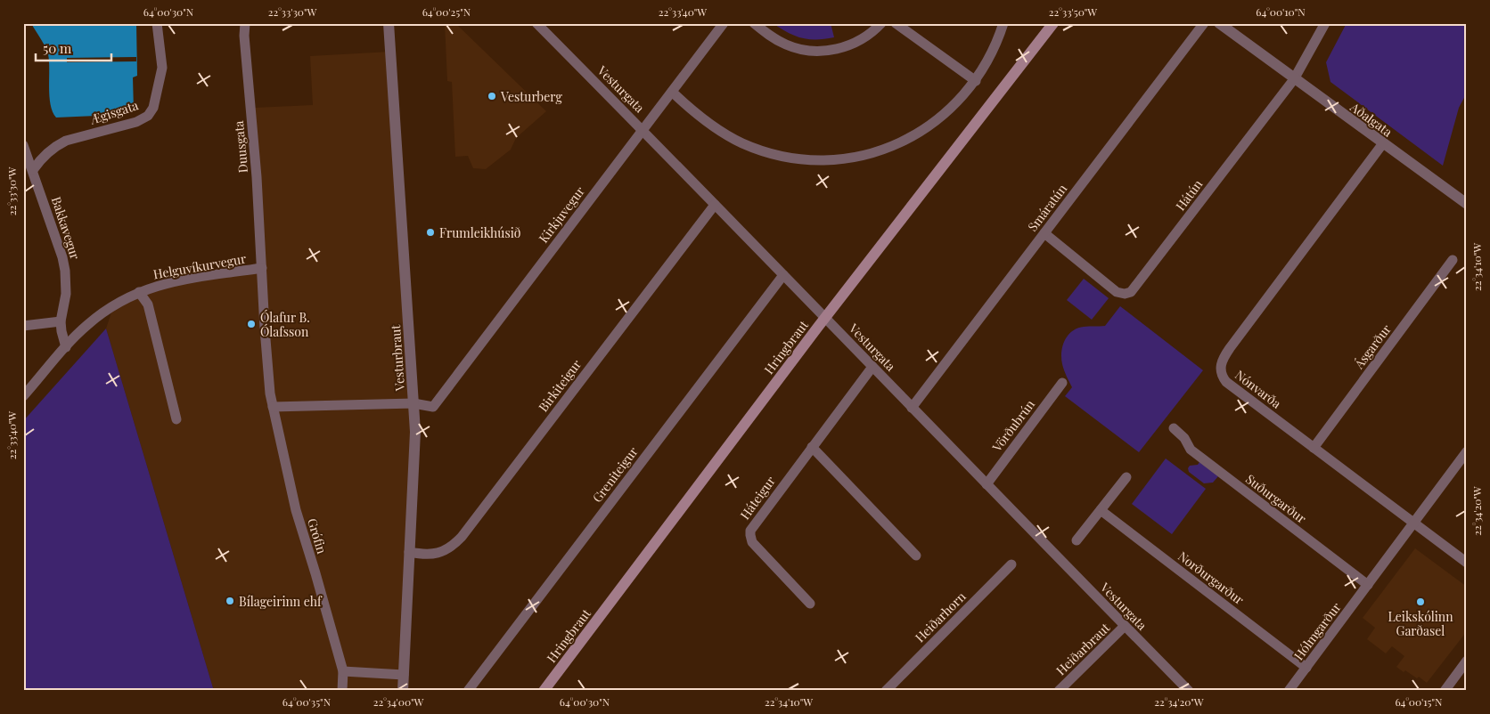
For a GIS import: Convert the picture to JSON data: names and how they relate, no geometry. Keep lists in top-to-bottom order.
{
  "streets": {
    "main road": ["Hringbraut"],
    "street": [
      "Vesturgata",
      "Ægisgata",
      "Aðalgata",
      "Duusgata",
      "Hátún",
      "Smáratún",
      "Kirkjuvegur",
      "Bakkavegur",
      "Helguvíkurvegur",
      "Ásgarður",
      "Vesturbraut",
      "Birkiteigur",
      "Nónvarða",
      "Vörðubrún",
      "Greniteigur",
      "Háteigur",
      "Suðurgarður",
      "Grófin",
      "Norðurgarður",
      "Heiðarhorn",
      "Hólmgarður",
      "Heiðarbraut"
    ]
  },
  "crossings": [
    ["Vesturgata", "Smáratún"],
    ["Vesturgata", "Kirkjuvegur"],
    ["Vesturgata", "Hringbraut"],
    ["Vesturgata", "Birkiteigur"],
    ["Vesturgata", "Vörðubrún"],
    ["Vesturgata", "Greniteigur"],
    ["Vesturgata", "Háteigur"],
    ["Vesturgata", "Heiðarbraut"],
    ["Ægisgata", "Bakkavegur"],
    ["Aðalgata", "Hátún"],
    ["Aðalgata", "Nónvarða"],
    ["Duusgata", "Helguvíkurvegur"],
    ["Duusgata", "Grófin"],
    ["Hátún", "Smáratún"],
    ["Kirkjuvegur", "Vesturbraut"],
    ["Bakkavegur", "Helguvíkurvegur"],
    ["Helguvíkurvegur", "Grófin"],
    ["Ásgarður", "Nónvarða"],
    ["Vesturbraut", "Birkiteigur"],
    ["Nónvarða", "Hólmgarður"],
    ["Suðurgarður", "Hólmgarður"],
    ["Norðurgarður", "Hólmgarður"]
  ],
  "places": [
    "Vesturberg",
    "Frumleikhúsið",
    "Ólafur B. Ólafsson",
    "Bílageirinn ehf",
    "Leikskólinn Garðasel"
  ],
  "scale_bar": "50 m",
  "coordinates": [
    "64°00'30\"N",
    "22°33'30\"W",
    "64°00'25\"N",
    "22°33'40\"W",
    "22°33'50\"W",
    "64°00'10\"N",
    "22°34'10\"W",
    "22°34'20\"W",
    "64°00'35\"N",
    "22°34'00\"W",
    "64°00'15\"N"
  ]
}
